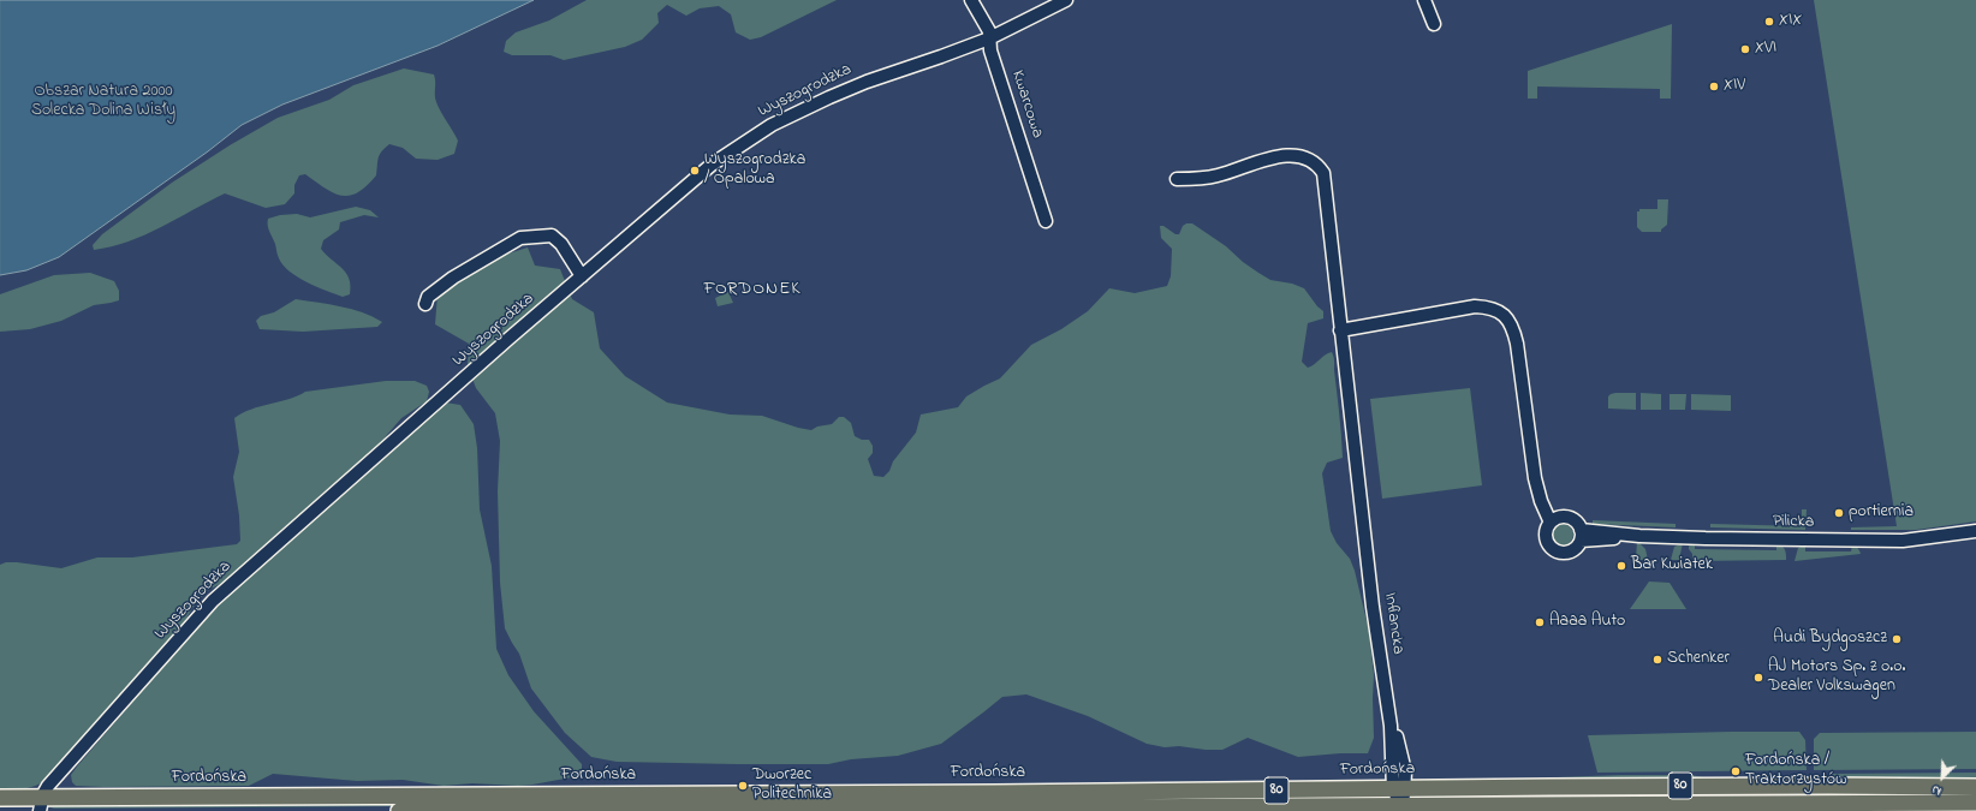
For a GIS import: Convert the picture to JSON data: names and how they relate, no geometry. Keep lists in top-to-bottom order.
{
  "streets": {
    "main road": ["Fordońska", "80"],
    "street": [
      "Wyszogrodzka",
      "Kwarcowa",
      "Pilicka",
      "Inflancka"
    ]
  },
  "crossings": [
    ["Wyszogrodzka", "Kwarcowa"],
    ["Wyszogrodzka", "Fordońska"],
    ["Inflancka", "Fordońska"]
  ],
  "districts": ["FORDONEK"],
  "parks": ["Obszar Natura 2000 Solecka Dolina Wisły"],
  "places": [
    "XIX",
    "XVI",
    "XIV",
    "Wyszogrodzka / Opalowa",
    "portiernia",
    "Bar Kwiatek",
    "Aaaa Auto",
    "Audi Bydgoszcz",
    "Schenker",
    "AJ Motors Sp. z o.o. Dealer Volkswagen",
    "Fordońska / Traktorzystów",
    "Dworzec Politechnika"
  ],
  "north": "bottom left"
}
